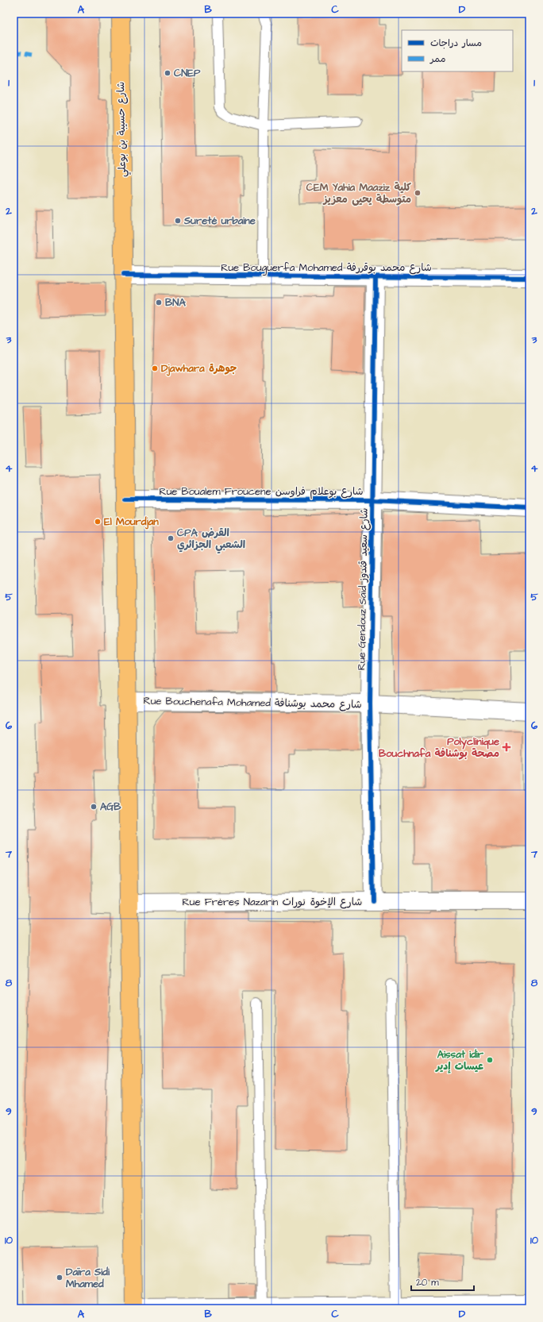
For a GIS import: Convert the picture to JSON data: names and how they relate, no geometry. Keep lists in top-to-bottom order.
{
  "streets": {
    "main road": ["شارع حسيبة بن بوعلي"],
    "street": [
      "Rue Bouguerfa Mohamed شارع محمد بوقررفة",
      "Rue Boualem Froucene شارع بوعلام فراوسن",
      "Rue Gendouz Saïd شارع سعيد قندوز",
      "Rue Bouchenafa Mohamed شارع محمد بوشنافة",
      "Rue Frères Nazarin شارع الإخوة نورات"
    ]
  },
  "crossings": [
    ["شارع حسيبة بن بوعلي", "Rue Bouguerfa Mohamed شارع محمد بوقررفة"],
    ["شارع حسيبة بن بوعلي", "Rue Boualem Froucene شارع بوعلام فراوسن"],
    ["شارع حسيبة بن بوعلي", "Rue Bouchenafa Mohamed شارع محمد بوشنافة"],
    ["شارع حسيبة بن بوعلي", "Rue Frères Nazarin شارع الإخوة نورات"],
    ["Rue Bouguerfa Mohamed شارع محمد بوقررفة", "Rue Gendouz Saïd شارع سعيد قندوز"],
    ["Rue Boualem Froucene شارع بوعلام فراوسن", "Rue Gendouz Saïd شارع سعيد قندوز"],
    ["Rue Gendouz Saïd شارع سعيد قندوز", "Rue Bouchenafa Mohamed شارع محمد بوشنافة"],
    ["Rue Gendouz Saïd شارع سعيد قندوز", "Rue Frères Nazarin شارع الإخوة نورات"]
  ],
  "places": {
    "other": [
      "CNEP",
      "CEM Yahia Maaziz كلية متوسطة يحيى معزيز",
      "Sureté urbaine",
      "BNA",
      "Djawhara جوهرة",
      "El Mourdjan",
      "CPA القرض الشعبي الجزائري",
      "AGB",
      "Aissat idir عيسات إدير",
      "Daïra Sidi Mhamed"
    ],
    "health": ["Polyclinique Bouchnafa مصحة بوشنافة"]
  },
  "legend": ["مسار دراجات", "ممر"],
  "scale_bar": "20 m",
  "grid": {
    "columns": [
      "A",
      "B",
      "C",
      "D"
    ],
    "rows": [
      "1",
      "2",
      "3",
      "4",
      "5",
      "6",
      "7",
      "8",
      "9",
      "10"
    ]
  }
}
